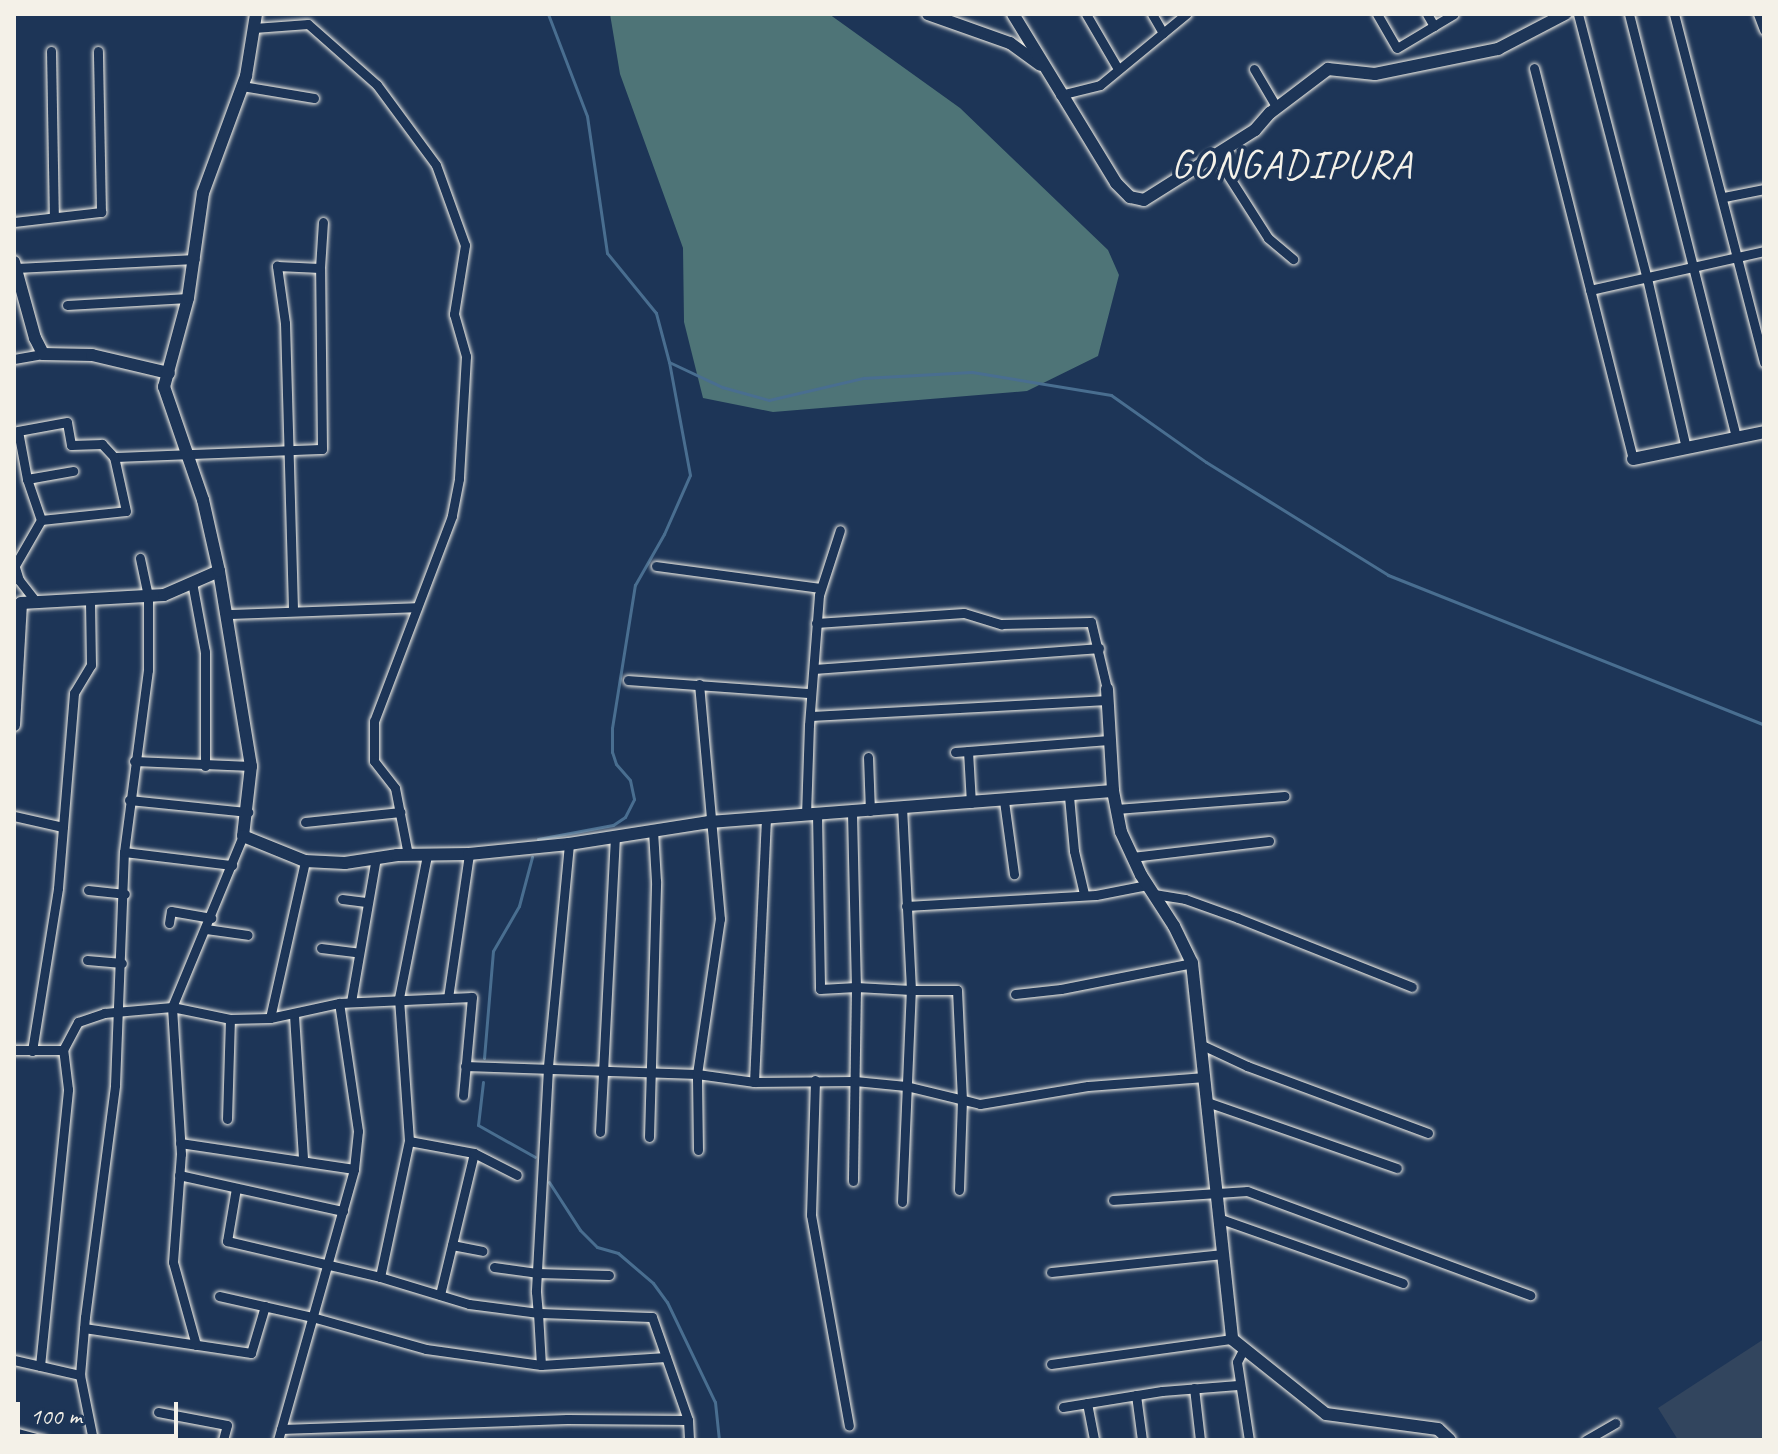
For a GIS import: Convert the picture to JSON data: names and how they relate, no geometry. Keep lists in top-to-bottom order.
{
  "districts": ["GONGADIPURA"],
  "scale_bar": "100 m"
}
